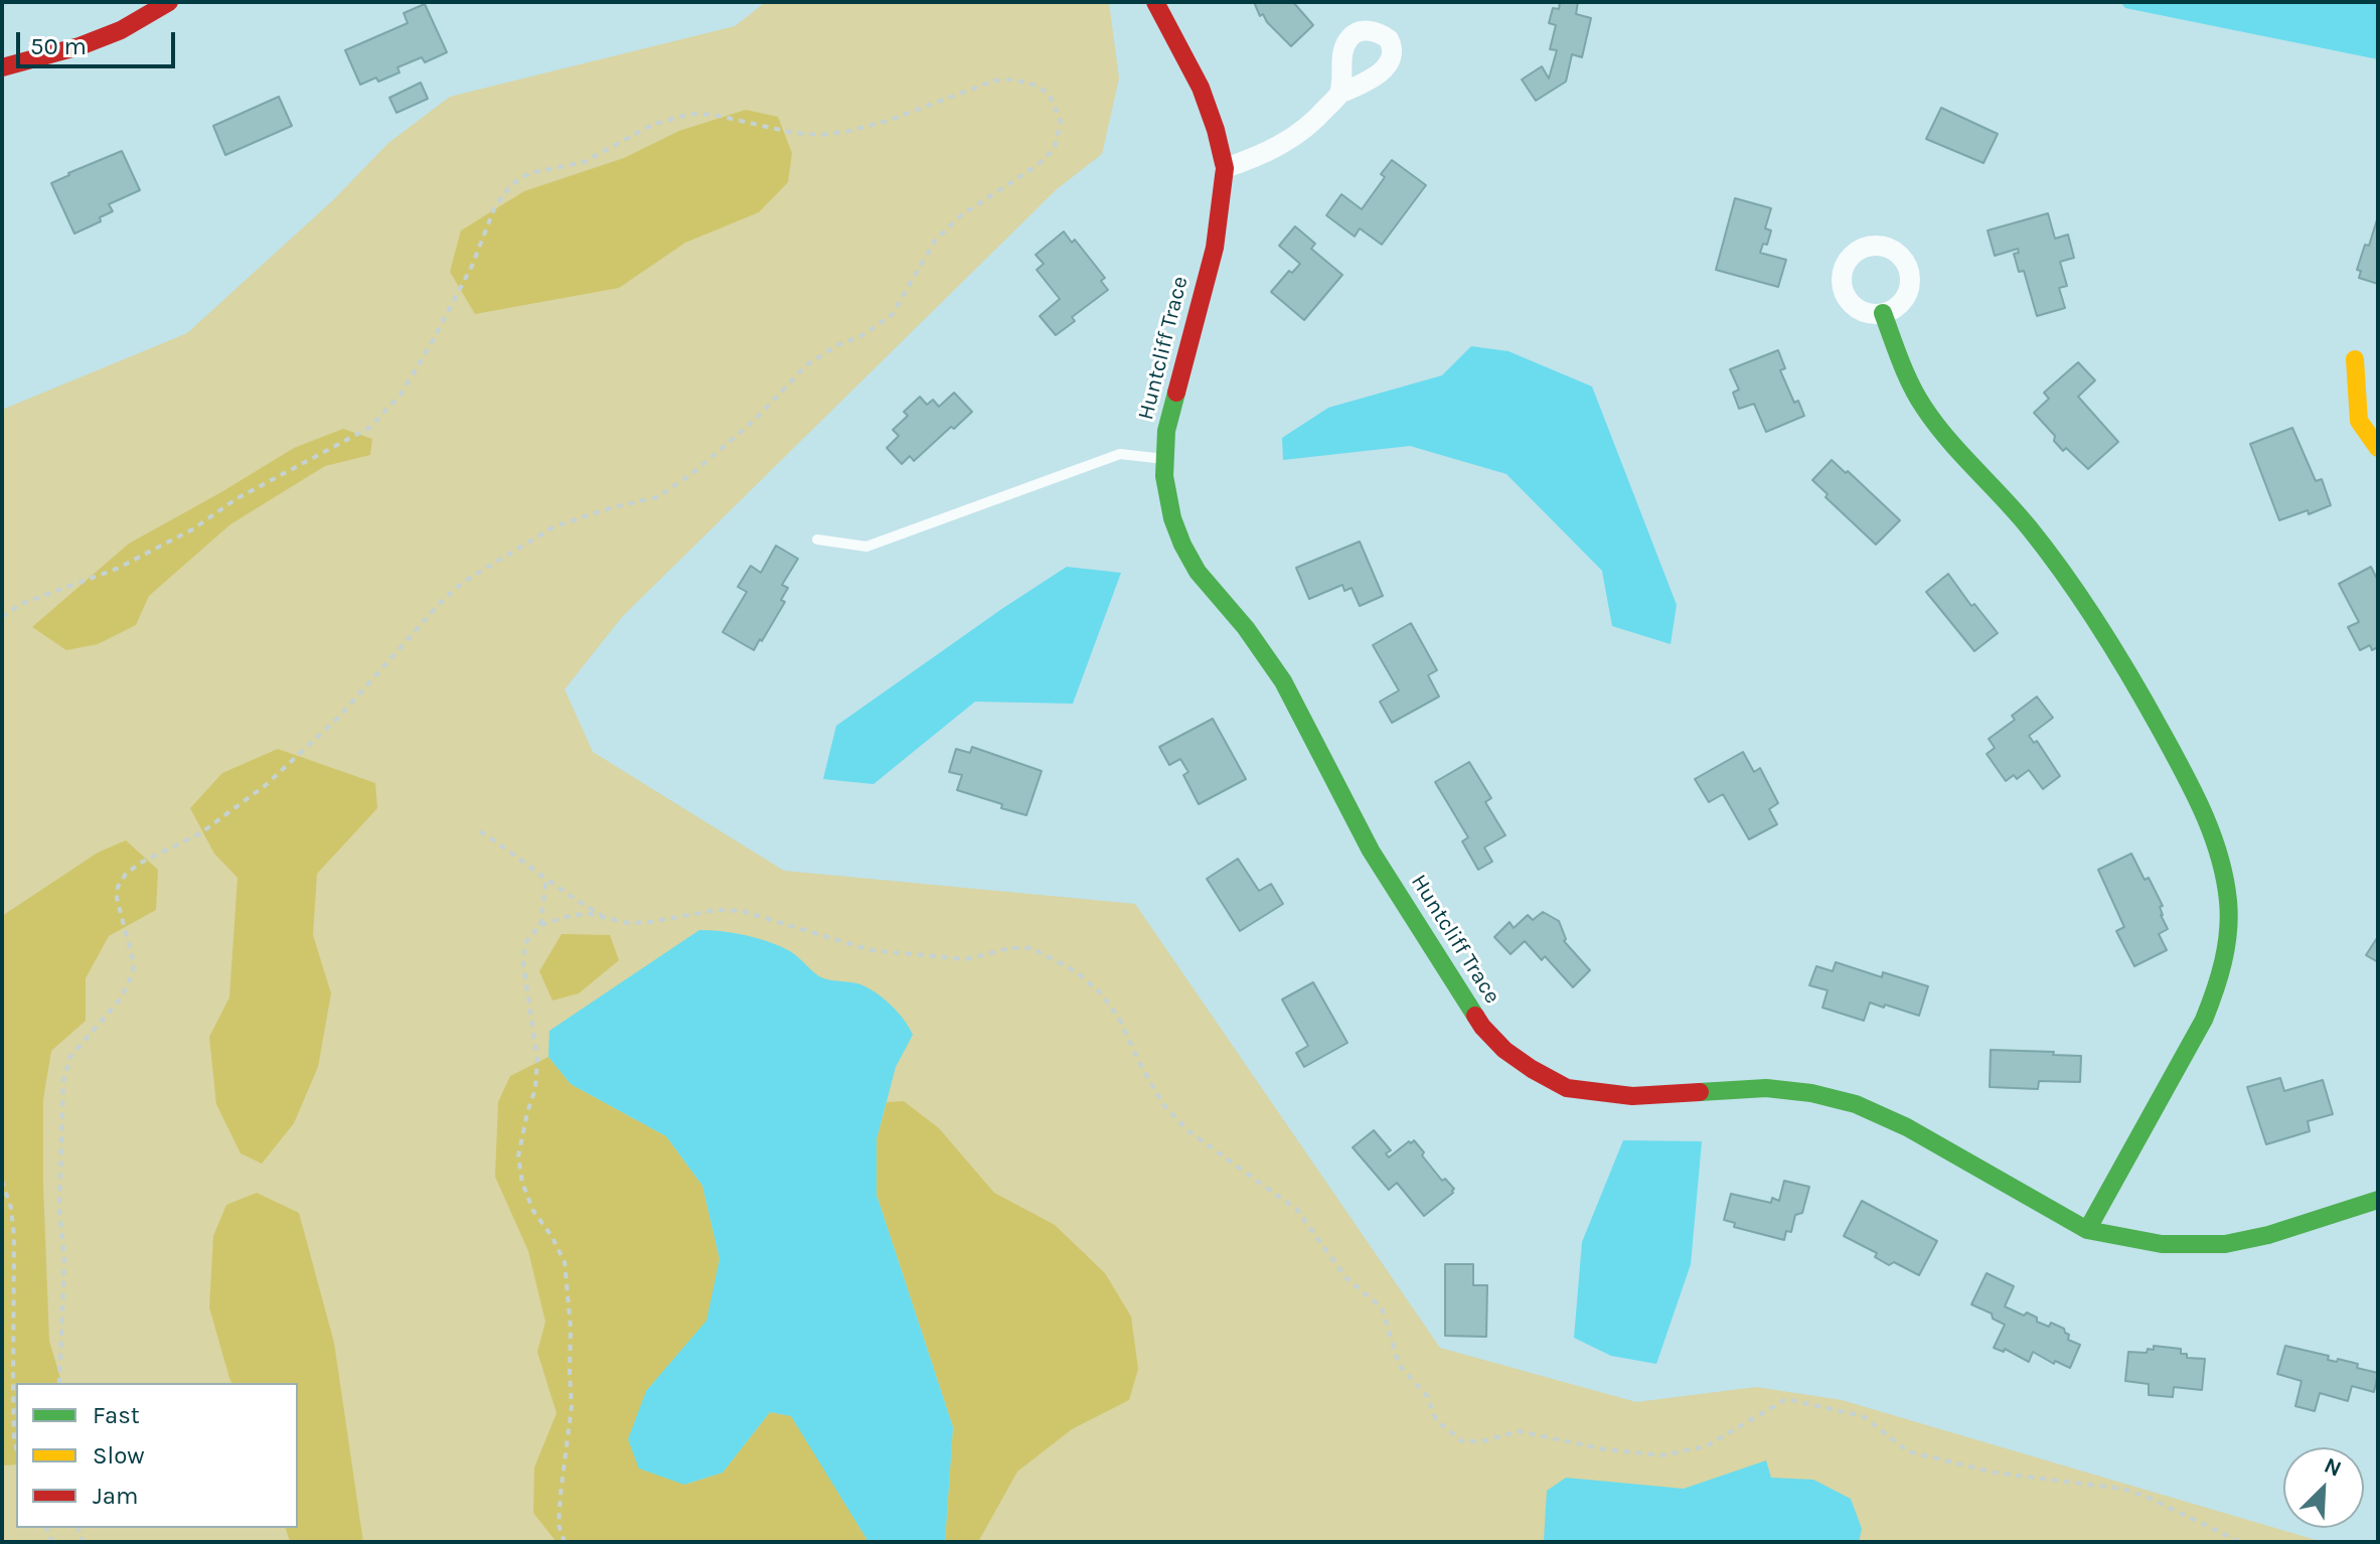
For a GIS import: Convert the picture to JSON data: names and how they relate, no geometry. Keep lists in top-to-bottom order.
{
  "streets": {
    "street": ["Huntcliff Trace"]
  },
  "legend": ["Fast", "Slow", "Jam"],
  "scale_bar": "50 m",
  "north": "top right"
}
